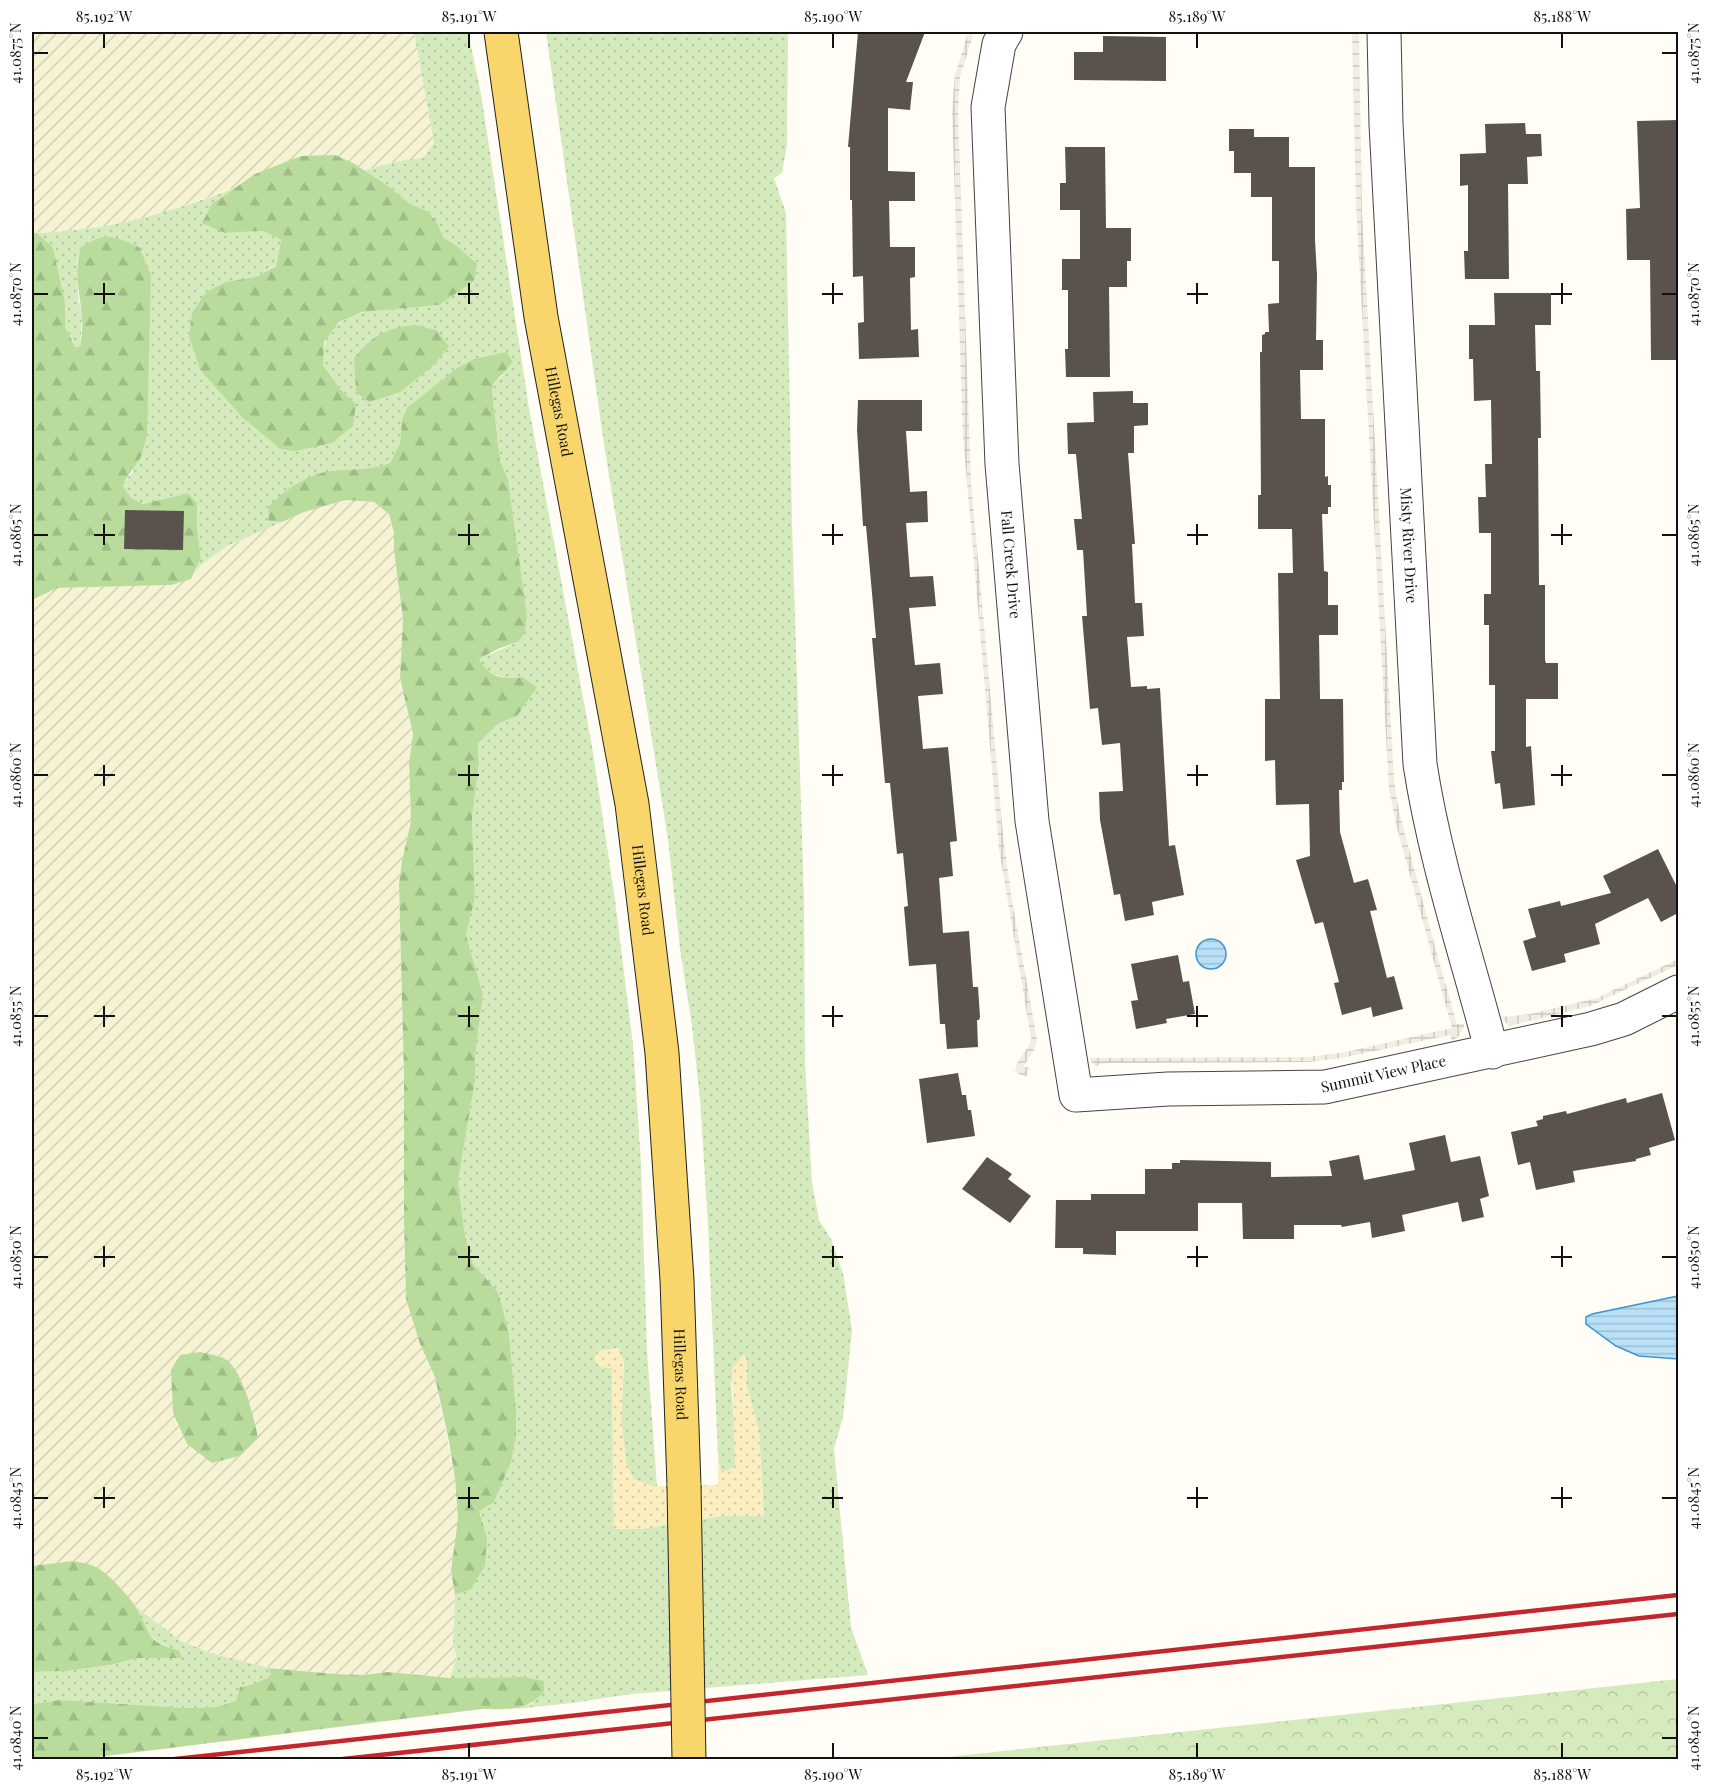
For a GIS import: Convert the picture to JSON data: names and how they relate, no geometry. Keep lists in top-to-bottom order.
{
  "streets": {
    "main road": ["Hillegas Road"],
    "street": ["Misty River Drive", "Fall Creek Drive", "Summit View Place"]
  },
  "crossings": [
    ["Misty River Drive", "Summit View Place"],
    ["Fall Creek Drive", "Summit View Place"]
  ],
  "coordinates": [
    "85.192°W",
    "85.191°W",
    "85.190°W",
    "85.189°W",
    "85.188°W",
    "41.0875°N",
    "41.0870°N",
    "41.0865°N",
    "41.0860°N",
    "41.0855°N",
    "41.0850°N",
    "41.0845°N",
    "41.0840°N"
  ]
}
